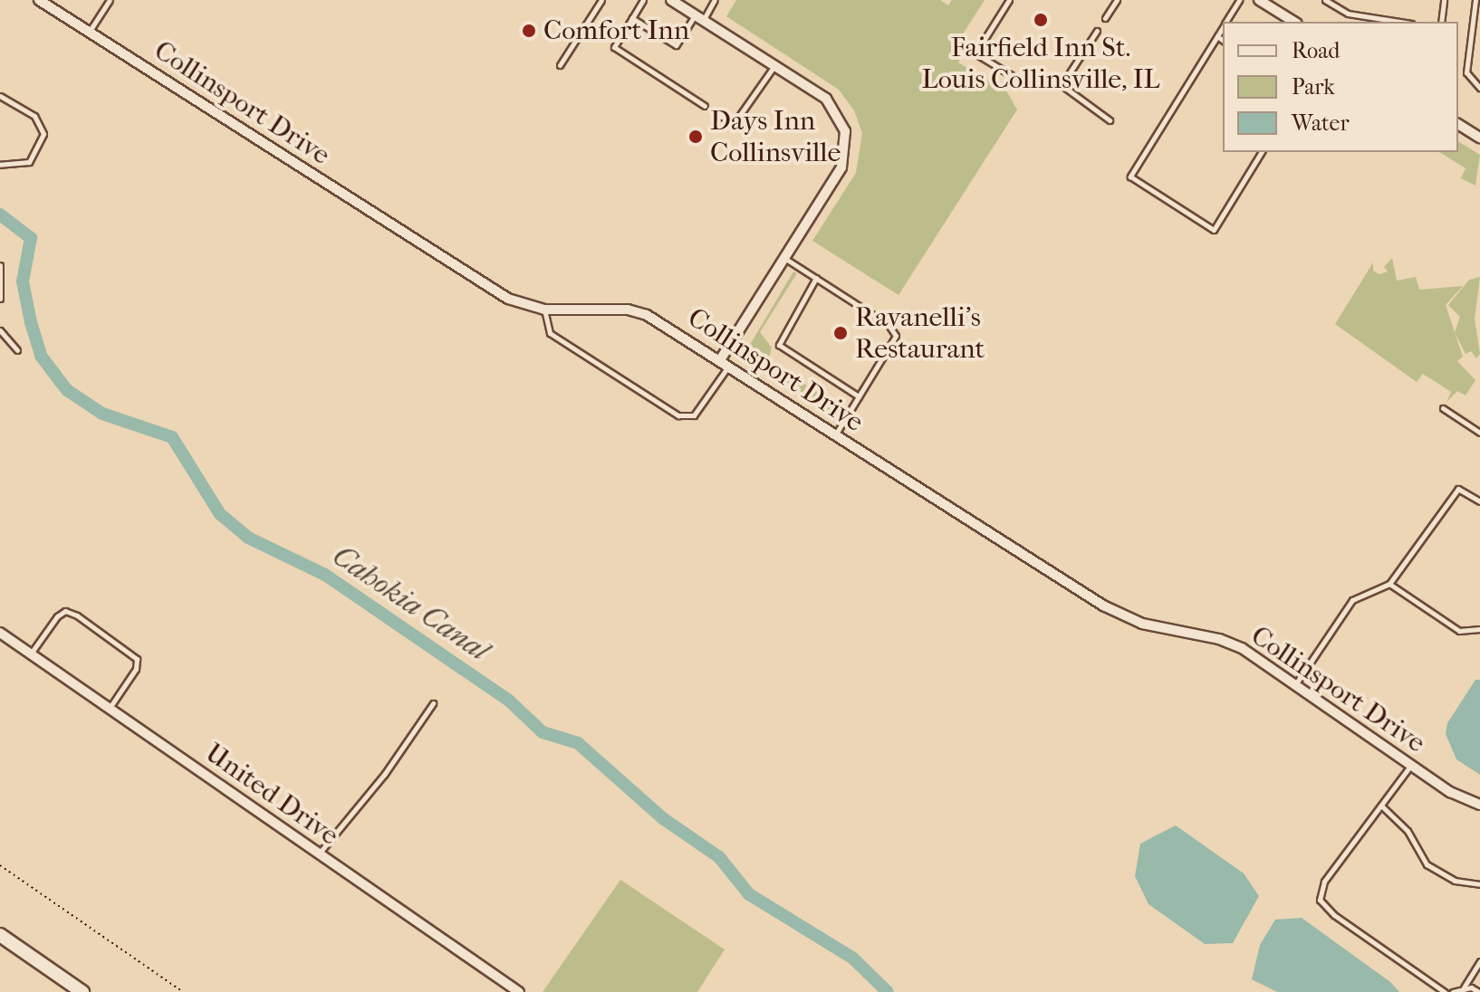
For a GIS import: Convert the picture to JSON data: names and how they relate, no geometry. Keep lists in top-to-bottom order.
{
  "streets": {
    "street": ["Collinsport Drive", "United Drive"]
  },
  "water": ["Cahokia Canal"],
  "places": [
    "Fairfield Inn St. Louis Collinsville, IL",
    "Comfort Inn",
    "Days Inn Collinsville",
    "Ravanelli's Restaurant"
  ],
  "legend": ["Road", "Park", "Water"]
}
